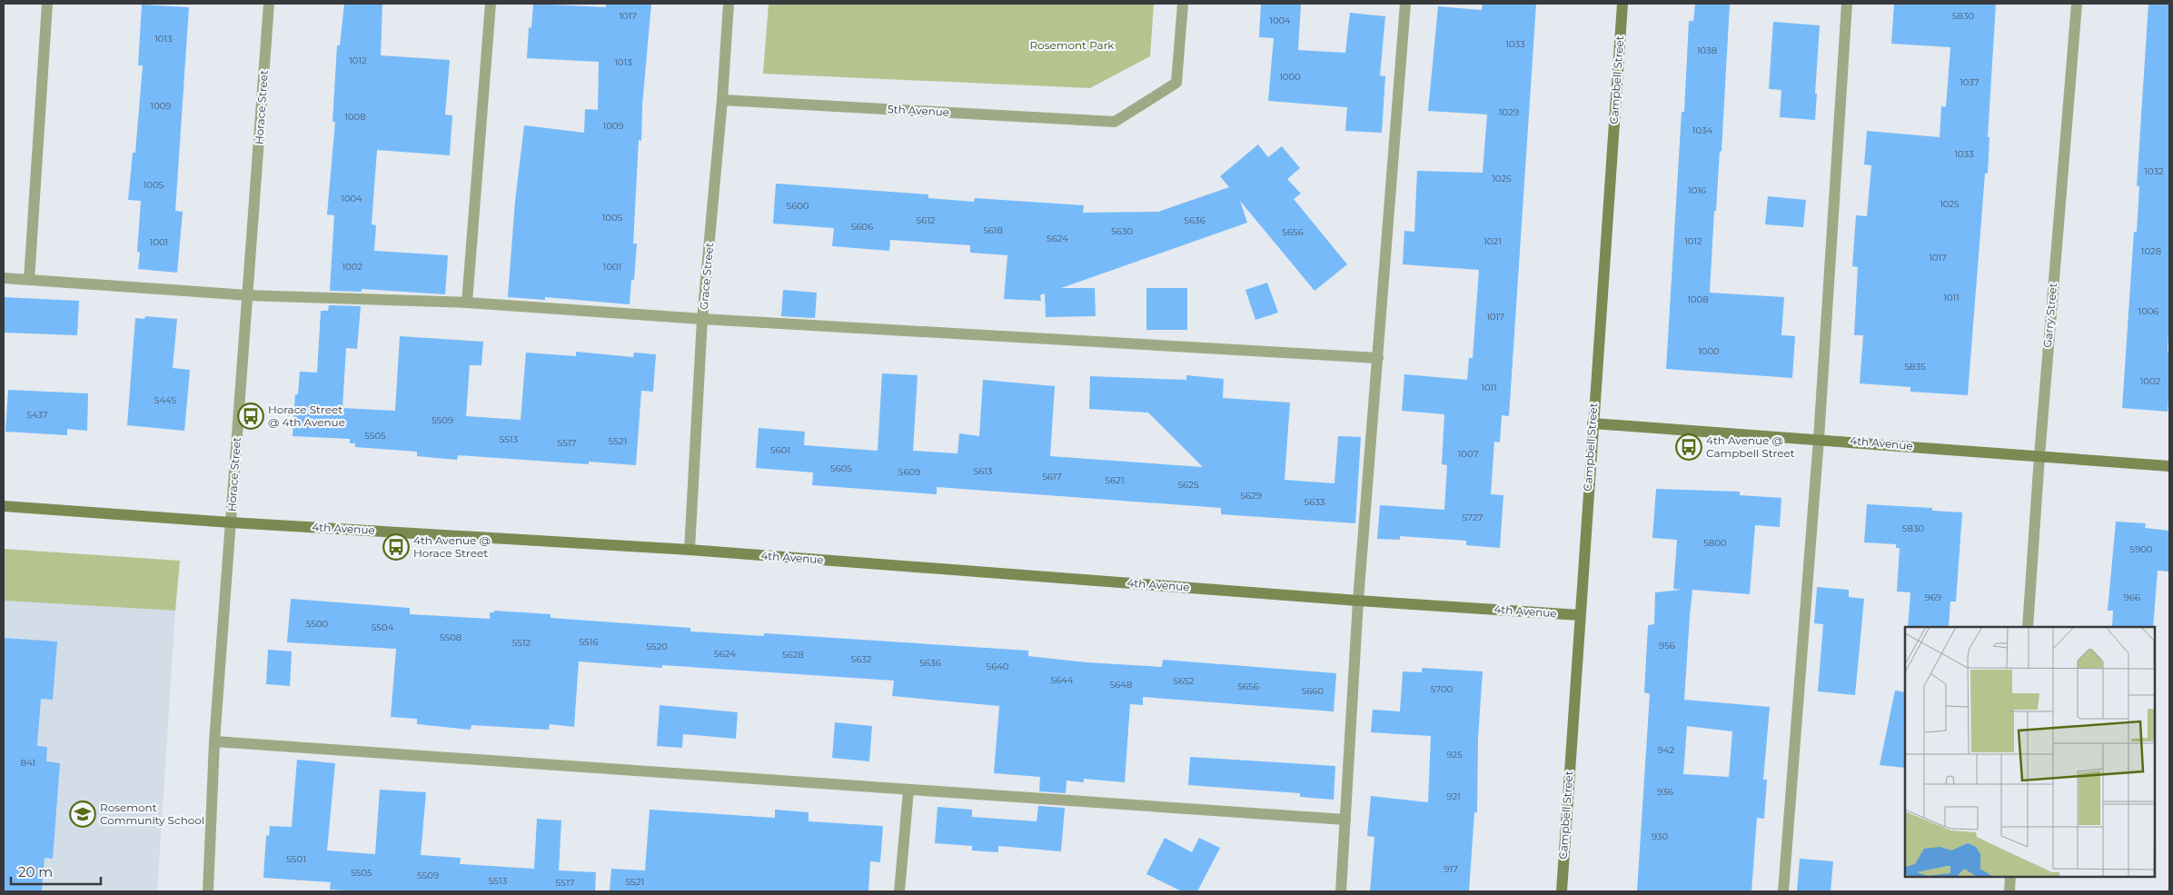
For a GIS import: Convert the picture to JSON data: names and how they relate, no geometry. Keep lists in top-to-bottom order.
{
  "streets": {
    "street": [
      "Campbell Street",
      "Horace Street",
      "5th Avenue",
      "Grace Street",
      "Garry Street",
      "4th Avenue"
    ]
  },
  "crossings": [
    ["Campbell Street", "4th Avenue"],
    ["Horace Street", "4th Avenue"],
    ["5th Avenue", "Grace Street"],
    ["Grace Street", "4th Avenue"],
    ["Garry Street", "4th Avenue"]
  ],
  "parks": ["Rosemont Park"],
  "places": {
    "bus stop": ["Horace Street @ 4th Avenue", "4th Avenue @ Campbell Street", "4th Avenue @ Horace Street"],
    "school or university": ["Rosemont Community School"]
  },
  "house_numbers": [
    "1017",
    "5830",
    "1004",
    "1013",
    "1033",
    "1038",
    "1012",
    "1013",
    "1000",
    "1037",
    "1009",
    "1029",
    "1008",
    "1009",
    "1034",
    "1033",
    "1032",
    "1025",
    "1005",
    "1016",
    "1004",
    "1025",
    "5600",
    "1005",
    "5612",
    "5636",
    "5606",
    "5618",
    "5630",
    "5656",
    "5624",
    "1021",
    "1012",
    "1001",
    "1028",
    "1017",
    "1002",
    "1001",
    "1011",
    "1008",
    "1006",
    "1017",
    "1000",
    "5835",
    "1002",
    "1011",
    "5445",
    "5437",
    "5509",
    "5505",
    "5513",
    "5521",
    "5517",
    "5601",
    "1007",
    "5605",
    "5613",
    "5609",
    "5617",
    "5621",
    "5625",
    "5629",
    "5633",
    "5727",
    "5830",
    "5800",
    "5900",
    "969",
    "966",
    "5500",
    "5504",
    "5508",
    "5516",
    "5512",
    "956",
    "5520",
    "5624",
    "5628",
    "5632",
    "5636",
    "5640",
    "5644",
    "5652",
    "5648",
    "5656",
    "5700",
    "5660",
    "942",
    "925",
    "841",
    "936",
    "921",
    "930",
    "5501",
    "917",
    "5505",
    "5509",
    "5513",
    "5521",
    "5517"
  ],
  "scale_bar": "20 m"
}
